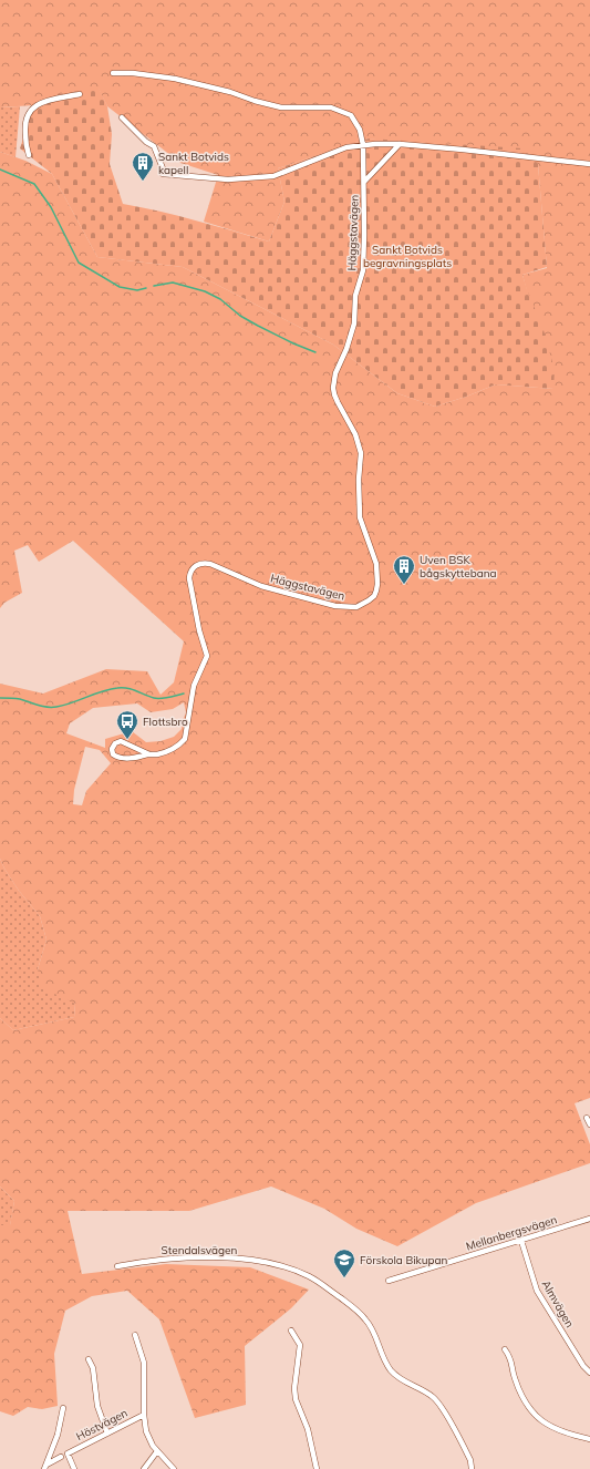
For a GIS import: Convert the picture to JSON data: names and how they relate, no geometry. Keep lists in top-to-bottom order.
{
  "streets": {
    "street": [
      "Häggstavägen",
      "Mellanbergsvägen",
      "Stendalsvägen",
      "Almvägen",
      "Höstvägen"
    ]
  },
  "crossings": [
    ["Mellanbergsvägen", "Almvägen"]
  ],
  "parks": ["Sankt Botvids begravningsplats"],
  "places": {
    "building": ["Sankt Botvids kapell", "Uven BSK bågskyttebana"],
    "bus stop": ["Flottsbro"],
    "school or university": ["Förskola Bikupan"]
  }
}
